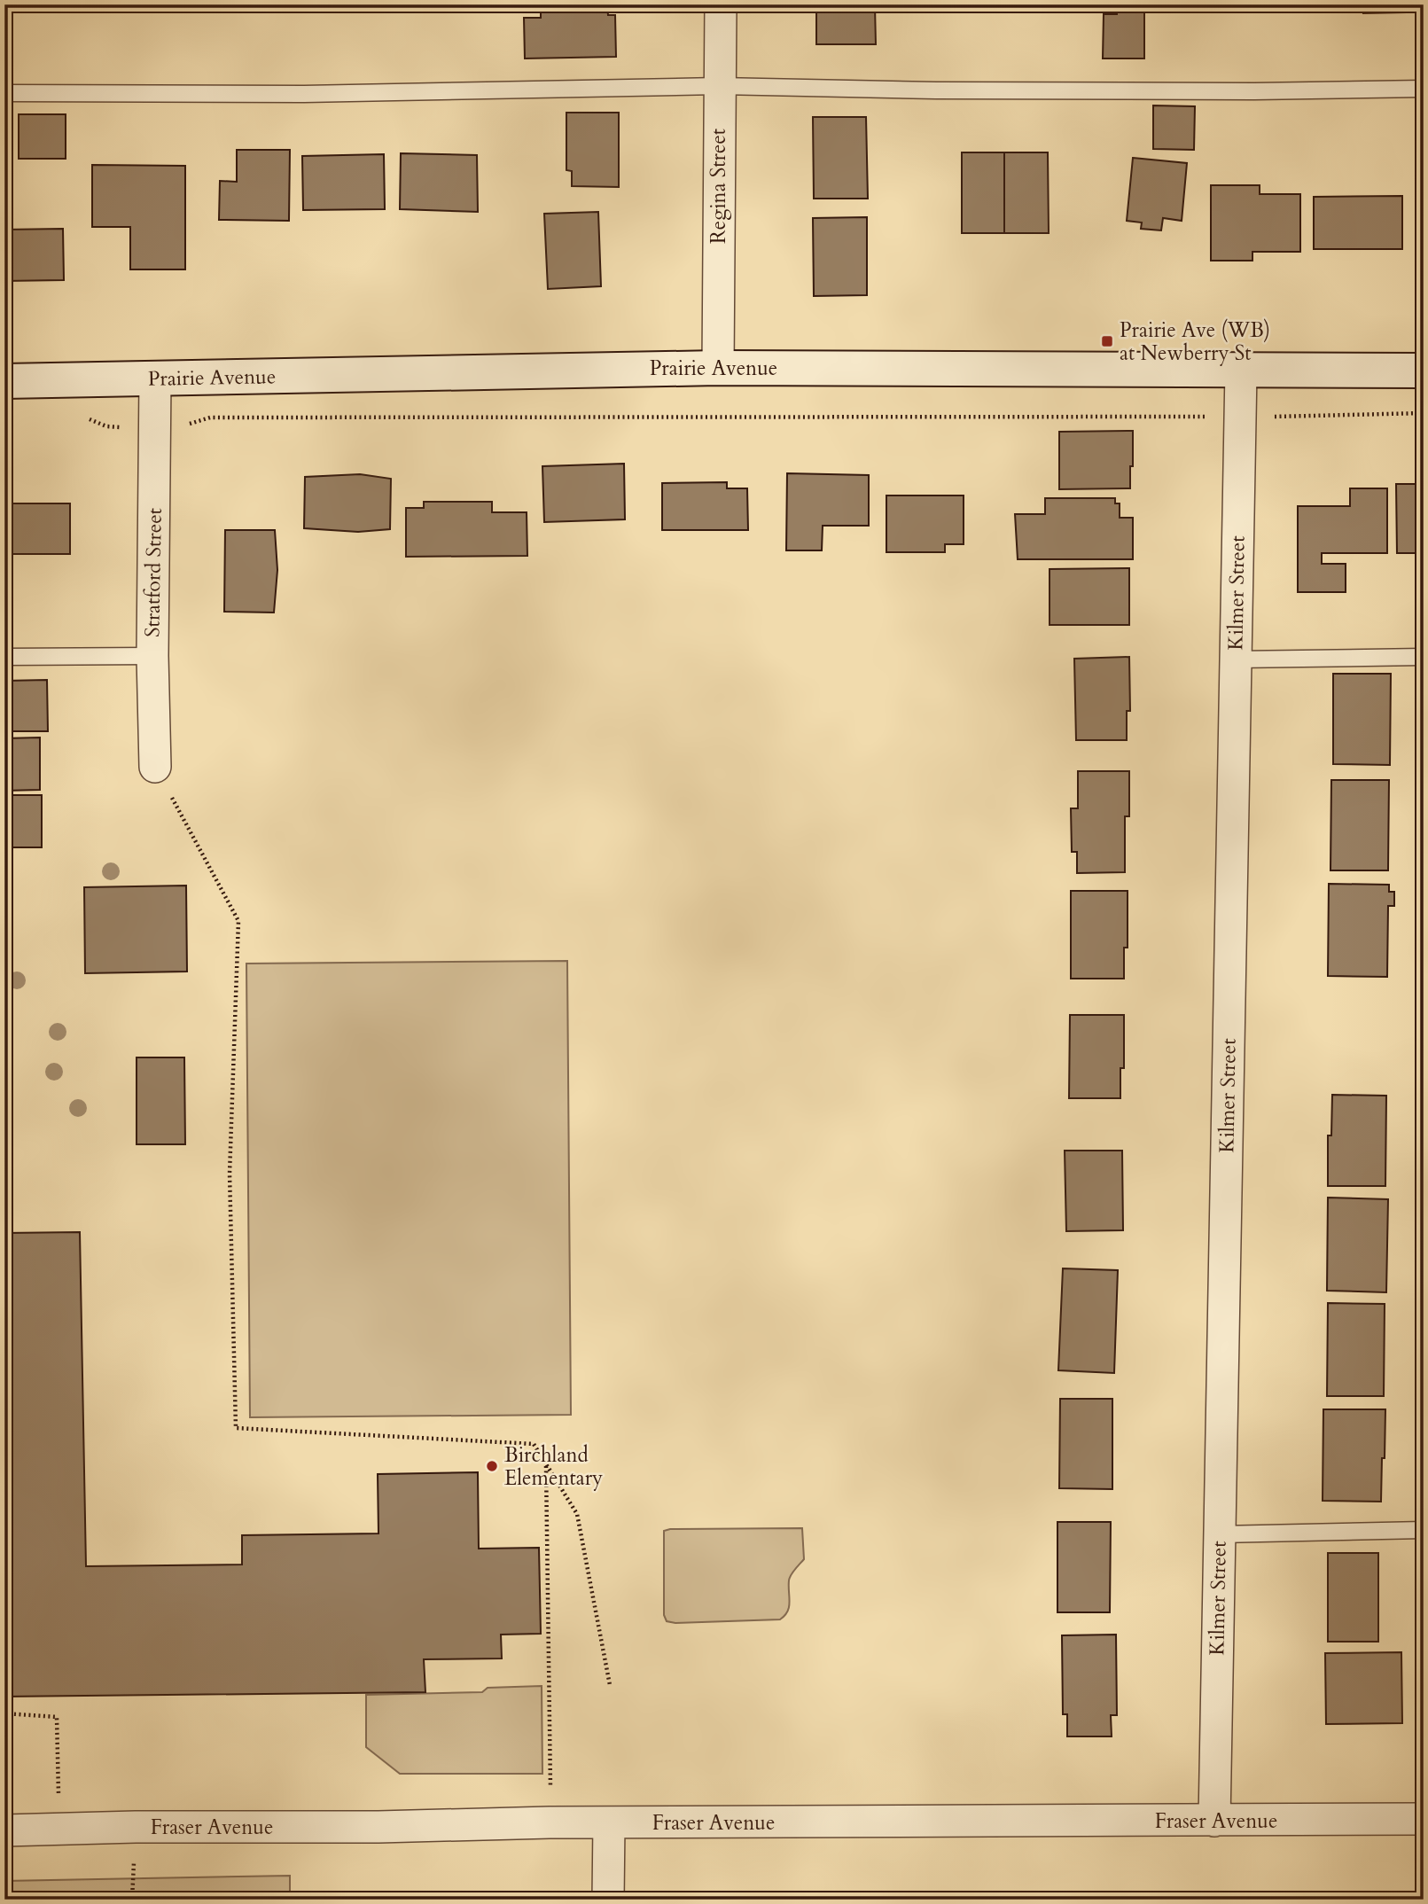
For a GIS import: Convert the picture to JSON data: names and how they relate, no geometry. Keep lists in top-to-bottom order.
{
  "streets": {
    "main road": ["Prairie Avenue"],
    "street": [
      "Regina Street",
      "Stratford Street",
      "Kilmer Street",
      "Fraser Avenue"
    ]
  },
  "crossings": [
    ["Regina Street", "Prairie Avenue"],
    ["Prairie Avenue", "Stratford Street"],
    ["Prairie Avenue", "Kilmer Street"],
    ["Kilmer Street", "Fraser Avenue"]
  ],
  "places": {
    "transit": ["Prairie Ave (WB) at Newberry St"],
    "other": ["Birchland Elementary"]
  }
}
